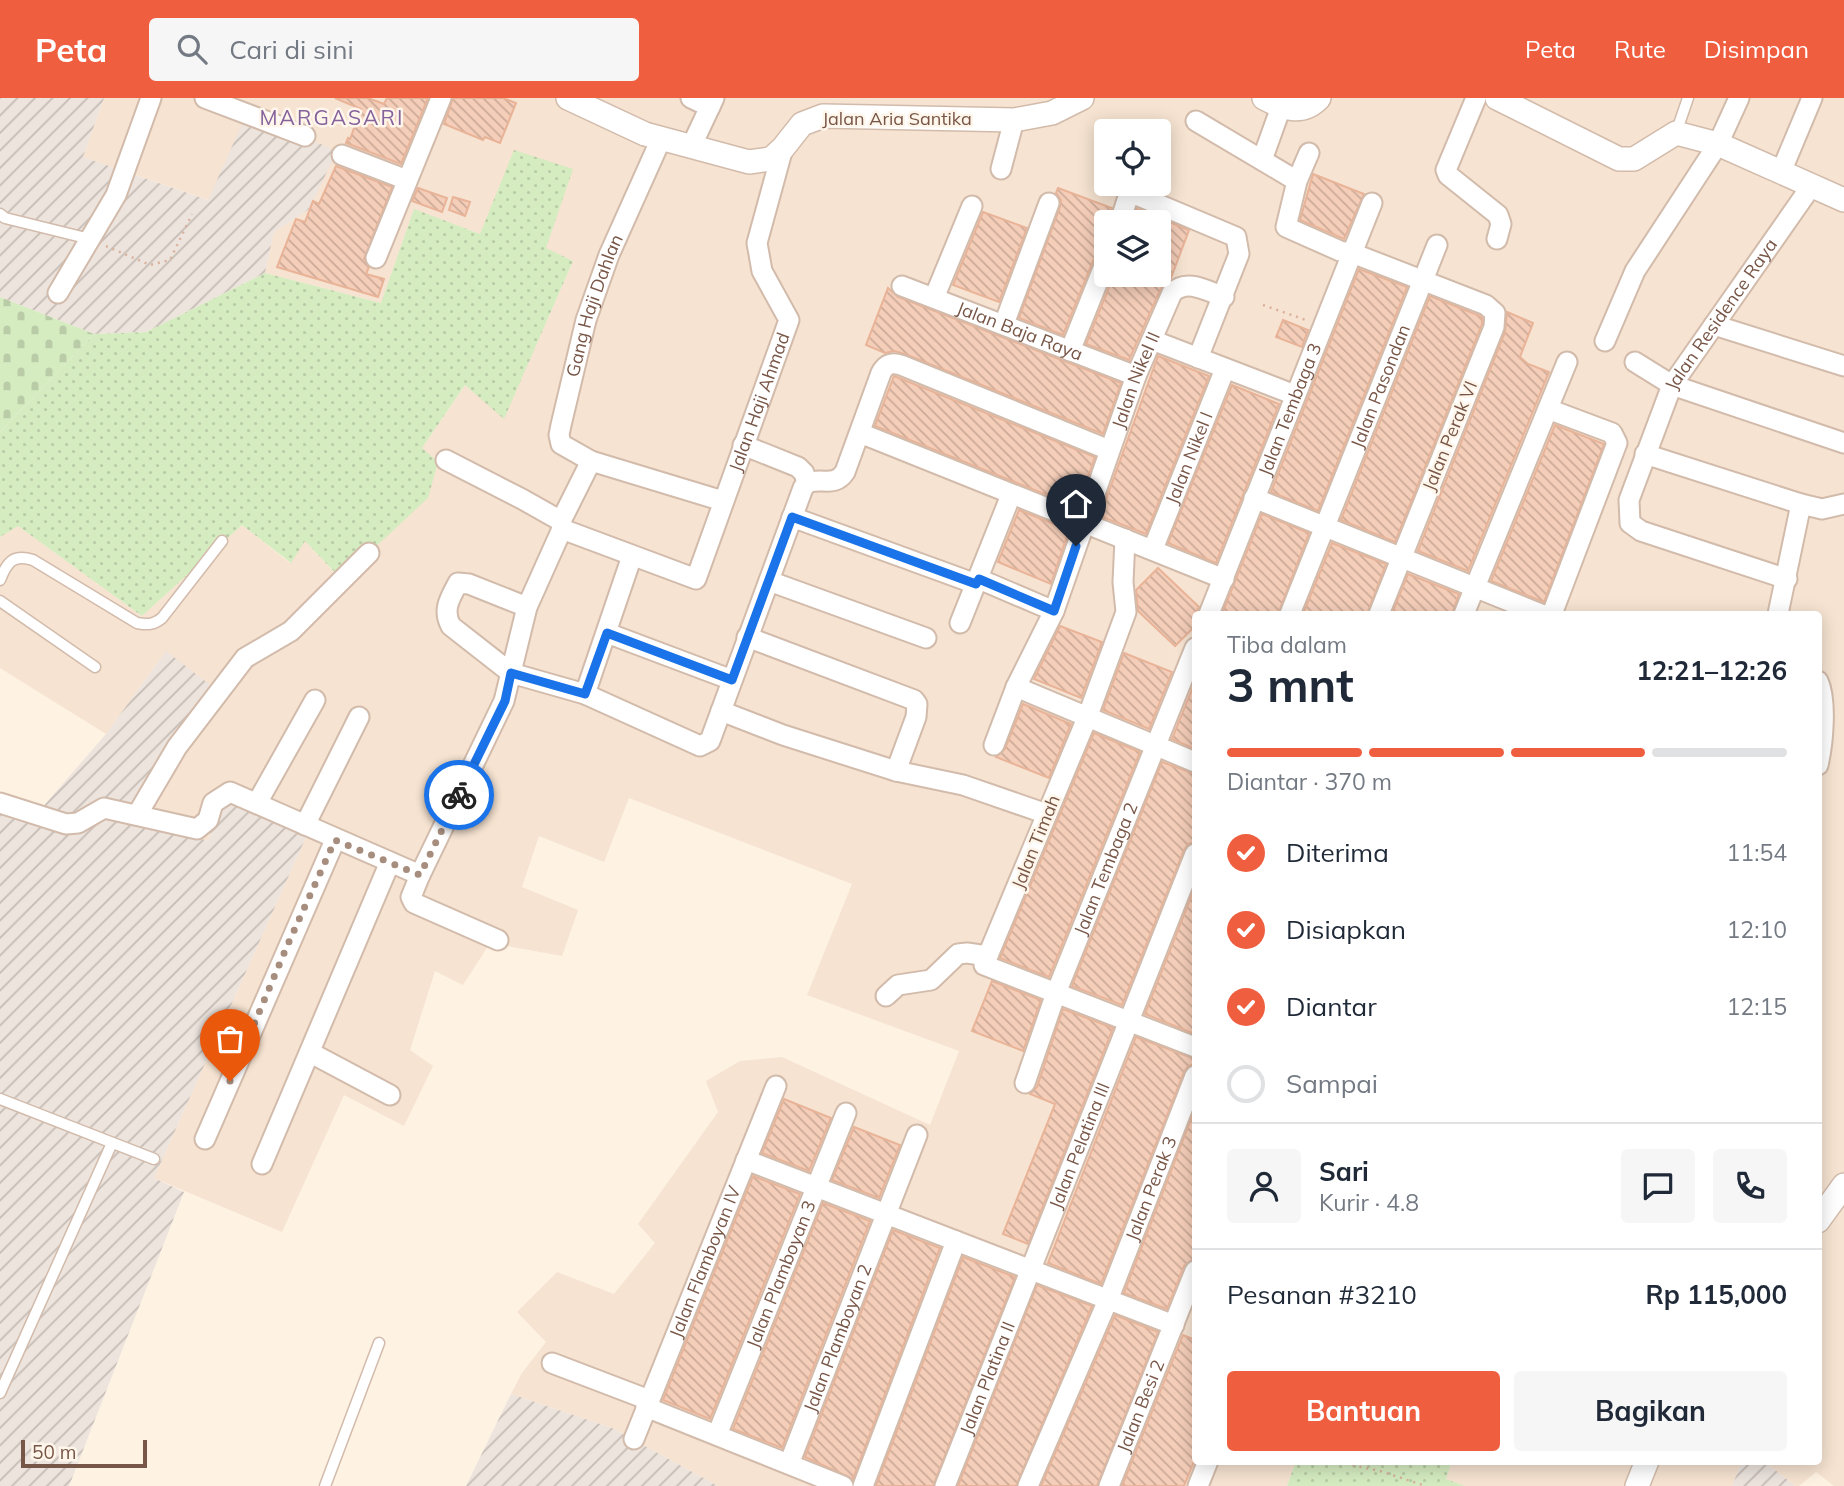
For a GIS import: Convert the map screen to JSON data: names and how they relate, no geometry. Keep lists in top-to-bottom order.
{
  "streets": {
    "street": [
      "Jalan Aria Santika",
      "Gang Haji Dahlan",
      "Jalan Residence Raya",
      "Jalan Baja Raya",
      "Jalan Nikel II",
      "Jalan Pasondan",
      "Jalan Haji Ahmad",
      "Jalan Tembaga 3",
      "Jalan Perak VI",
      "Jalan Nikel I",
      "Jalan Timah",
      "Jalan Tembaga 2",
      "Jalan Pelatina III",
      "Jalan Perak 3",
      "Jalan Flamboyan IV",
      "Jalan Plamboyan 3",
      "Jalan Plamboyan 2",
      "Jalan Platina II",
      "Jalan Besi 2"
    ]
  },
  "crossings": [
    ["Jalan Aria Santika", "Gang Haji Dahlan"],
    ["Jalan Aria Santika", "Jalan Haji Ahmad"],
    ["Jalan Baja Raya", "Jalan Nikel II"],
    ["Jalan Pasondan", "Jalan Perak VI"],
    ["Jalan Pelatina III", "Jalan Platina II"]
  ],
  "districts": ["MARGASARI"],
  "scale_bar": "50 m",
  "page": {
    "header": "Peta",
    "search": "Cari di sini",
    "nav": ["Peta", "Rute", "Disimpan"],
    "heading": ["3 mnt", "Tiba dalam", "12:21–12:26"],
    "panel": [
      "Sari",
      "Kurir · 4.8",
      "Pesanan #3210",
      "Rp 115,000"
    ],
    "bar": "Diantar · 370 m",
    "list": [
      ["Diterima", "11:54"],
      ["Disiapkan", "12:10"],
      ["Diantar", "12:15"],
      "Sampai"
    ],
    "buttons": ["Bantuan", "Bagikan"],
    "scale": "50 m"
  }
}
